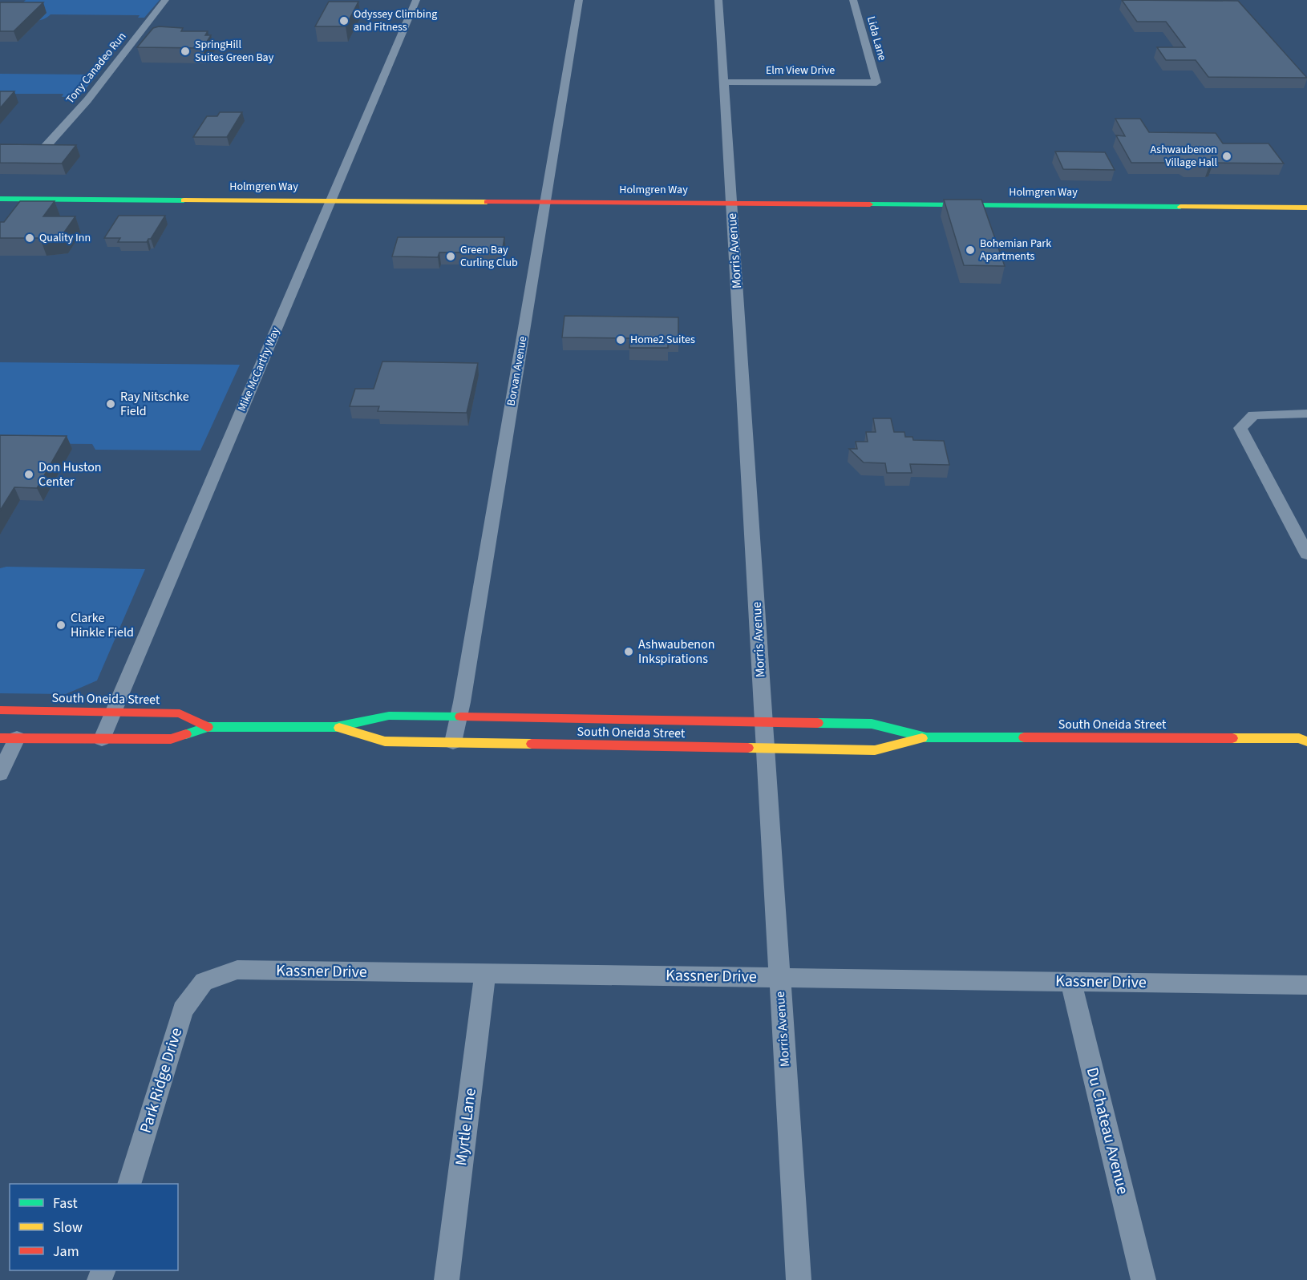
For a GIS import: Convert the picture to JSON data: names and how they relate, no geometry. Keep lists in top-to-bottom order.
{
  "streets": {
    "street": [
      "Lida Lane",
      "Tony Canadeo Run",
      "Elm View Drive",
      "Holmgren Way",
      "Morris Avenue",
      "Mike McCarthy Way",
      "Borvan Avenue",
      "South Oneida Street",
      "Kassner Drive",
      "Park Ridge Drive",
      "Myrtle Lane",
      "Du Chateau Avenue"
    ]
  },
  "crossings": [
    ["Lida Lane", "Elm View Drive"],
    ["Elm View Drive", "Morris Avenue"],
    ["Holmgren Way", "Morris Avenue"],
    ["Holmgren Way", "Mike McCarthy Way"],
    ["Holmgren Way", "Borvan Avenue"],
    ["Morris Avenue", "South Oneida Street"],
    ["Morris Avenue", "Kassner Drive"],
    ["Mike McCarthy Way", "South Oneida Street"],
    ["Borvan Avenue", "South Oneida Street"],
    ["Kassner Drive", "Park Ridge Drive"],
    ["Kassner Drive", "Myrtle Lane"],
    ["Kassner Drive", "Du Chateau Avenue"]
  ],
  "places": [
    "Odyssey Climbing and Fitness",
    "SpringHill Suites Green Bay",
    "Ashwaubenon Village Hall",
    "Quality Inn",
    "Bohemian Park Apartments",
    "Green Bay Curling Club",
    "Home2 Suites",
    "Ray Nitschke Field",
    "Don Huston Center",
    "Clarke Hinkle Field",
    "Ashwaubenon Inkspirations"
  ],
  "legend": ["Fast", "Slow", "Jam"]
}
